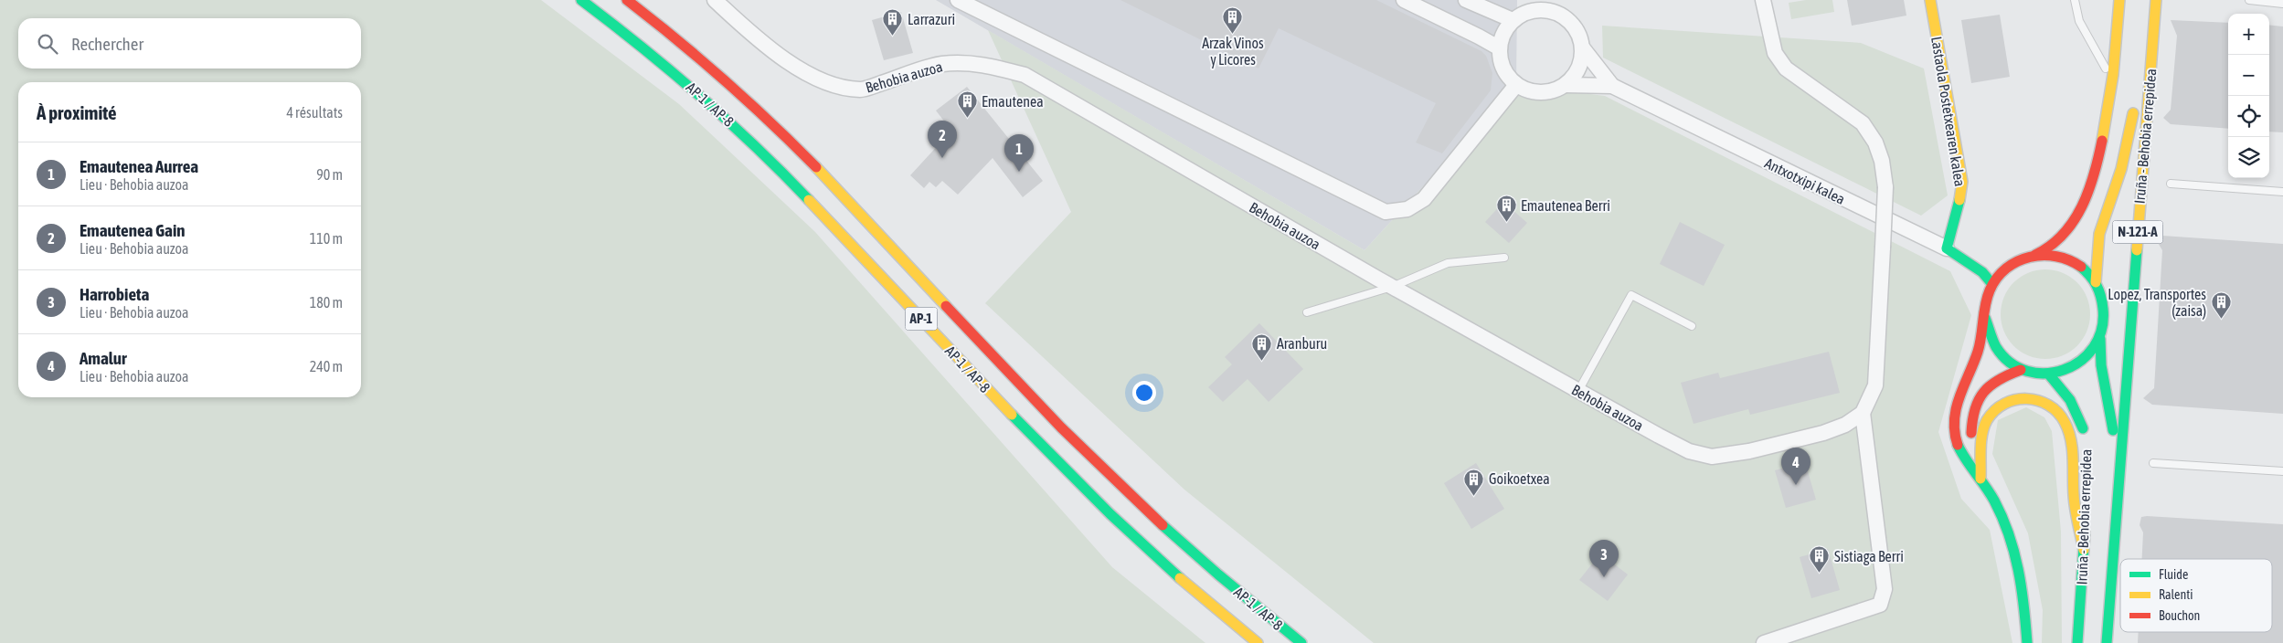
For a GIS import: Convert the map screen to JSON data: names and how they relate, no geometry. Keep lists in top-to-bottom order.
{
  "streets": {
    "main road": [
      "AP-1 / AP-8",
      "Lastaola Postetxearen kalea",
      "Iruña - Behobia errepidea",
      "Antxotxipi kalea",
      "N-121-A",
      "AP-1"
    ],
    "street": ["Behobia auzoa"]
  },
  "crossings": [
    ["Lastaola Postetxearen kalea", "Antxotxipi kalea"],
    ["Iruña - Behobia errepidea", "Antxotxipi kalea"],
    ["Iruña - Behobia errepidea", "N-121-A"],
    ["Antxotxipi kalea", "N-121-A"]
  ],
  "places": {
    "building": [
      "Arzak Vinos y Licores",
      "Larrazuri",
      "Emautenea",
      "Emautenea Berri",
      "Lopez, Transportes (zaisa)",
      "Aranburu",
      "Goikoetxea",
      "Sistiaga Berri"
    ]
  },
  "legend": ["Fluide", "Ralenti", "Bouchon"],
  "page": {
    "map_buttons": ["+", "−"],
    "search": "Rechercher",
    "heading": ["À proximité", "4 résultats"],
    "pins": [
      "2",
      "1",
      "4",
      "3"
    ],
    "list": [
      {
        "mark": "1",
        "name": "Emautenea Aurrea",
        "note": "Lieu · Behobia auzoa",
        "value": "90 m"
      },
      {
        "mark": "2",
        "name": "Emautenea Gain",
        "note": "Lieu · Behobia auzoa",
        "value": "110 m"
      },
      {
        "mark": "3",
        "name": "Harrobieta",
        "note": "Lieu · Behobia auzoa",
        "value": "180 m"
      },
      {
        "mark": "4",
        "name": "Amalur",
        "note": "Lieu · Behobia auzoa",
        "value": "240 m"
      }
    ]
  }
}
